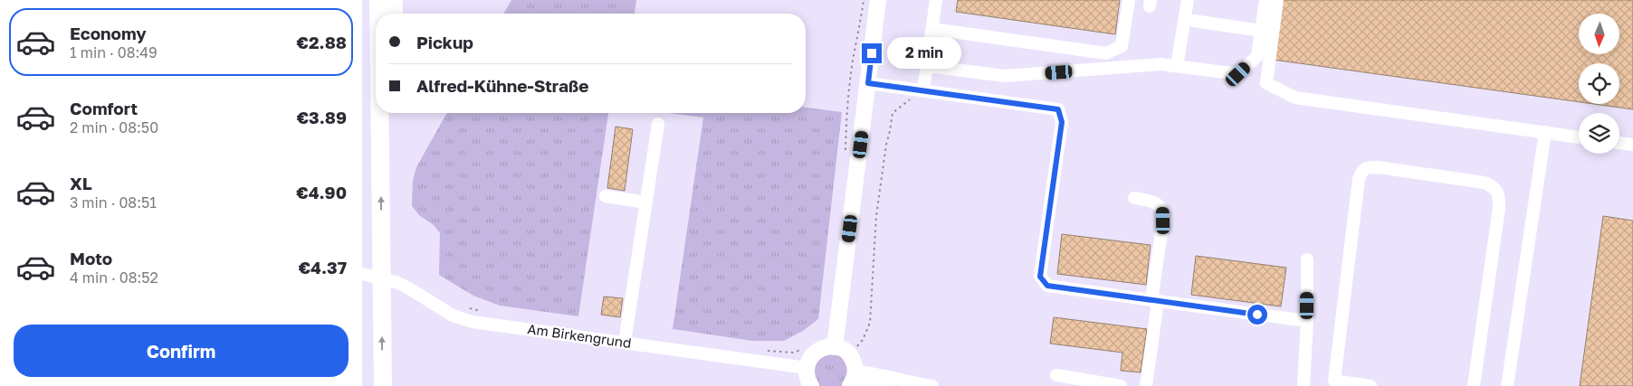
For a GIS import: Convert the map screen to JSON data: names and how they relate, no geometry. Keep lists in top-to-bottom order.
{
  "streets": {
    "street": ["Am Birkengrund"]
  },
  "north": "bottom",
  "page": {
    "list": [
      {
        "name": "Economy",
        "note": "1 min · 08:49",
        "value": "€2.88"
      },
      {
        "name": "Comfort",
        "note": "2 min · 08:50",
        "value": "€3.89"
      },
      {
        "name": "XL",
        "note": "3 min · 08:51",
        "value": "€4.90"
      },
      {
        "name": "Moto",
        "note": "4 min · 08:52",
        "value": "€4.37"
      }
    ],
    "banner": ["Pickup", "Alfred-Kühne-Straße"],
    "bubble": "2 min",
    "buttons": "Confirm"
  }
}
